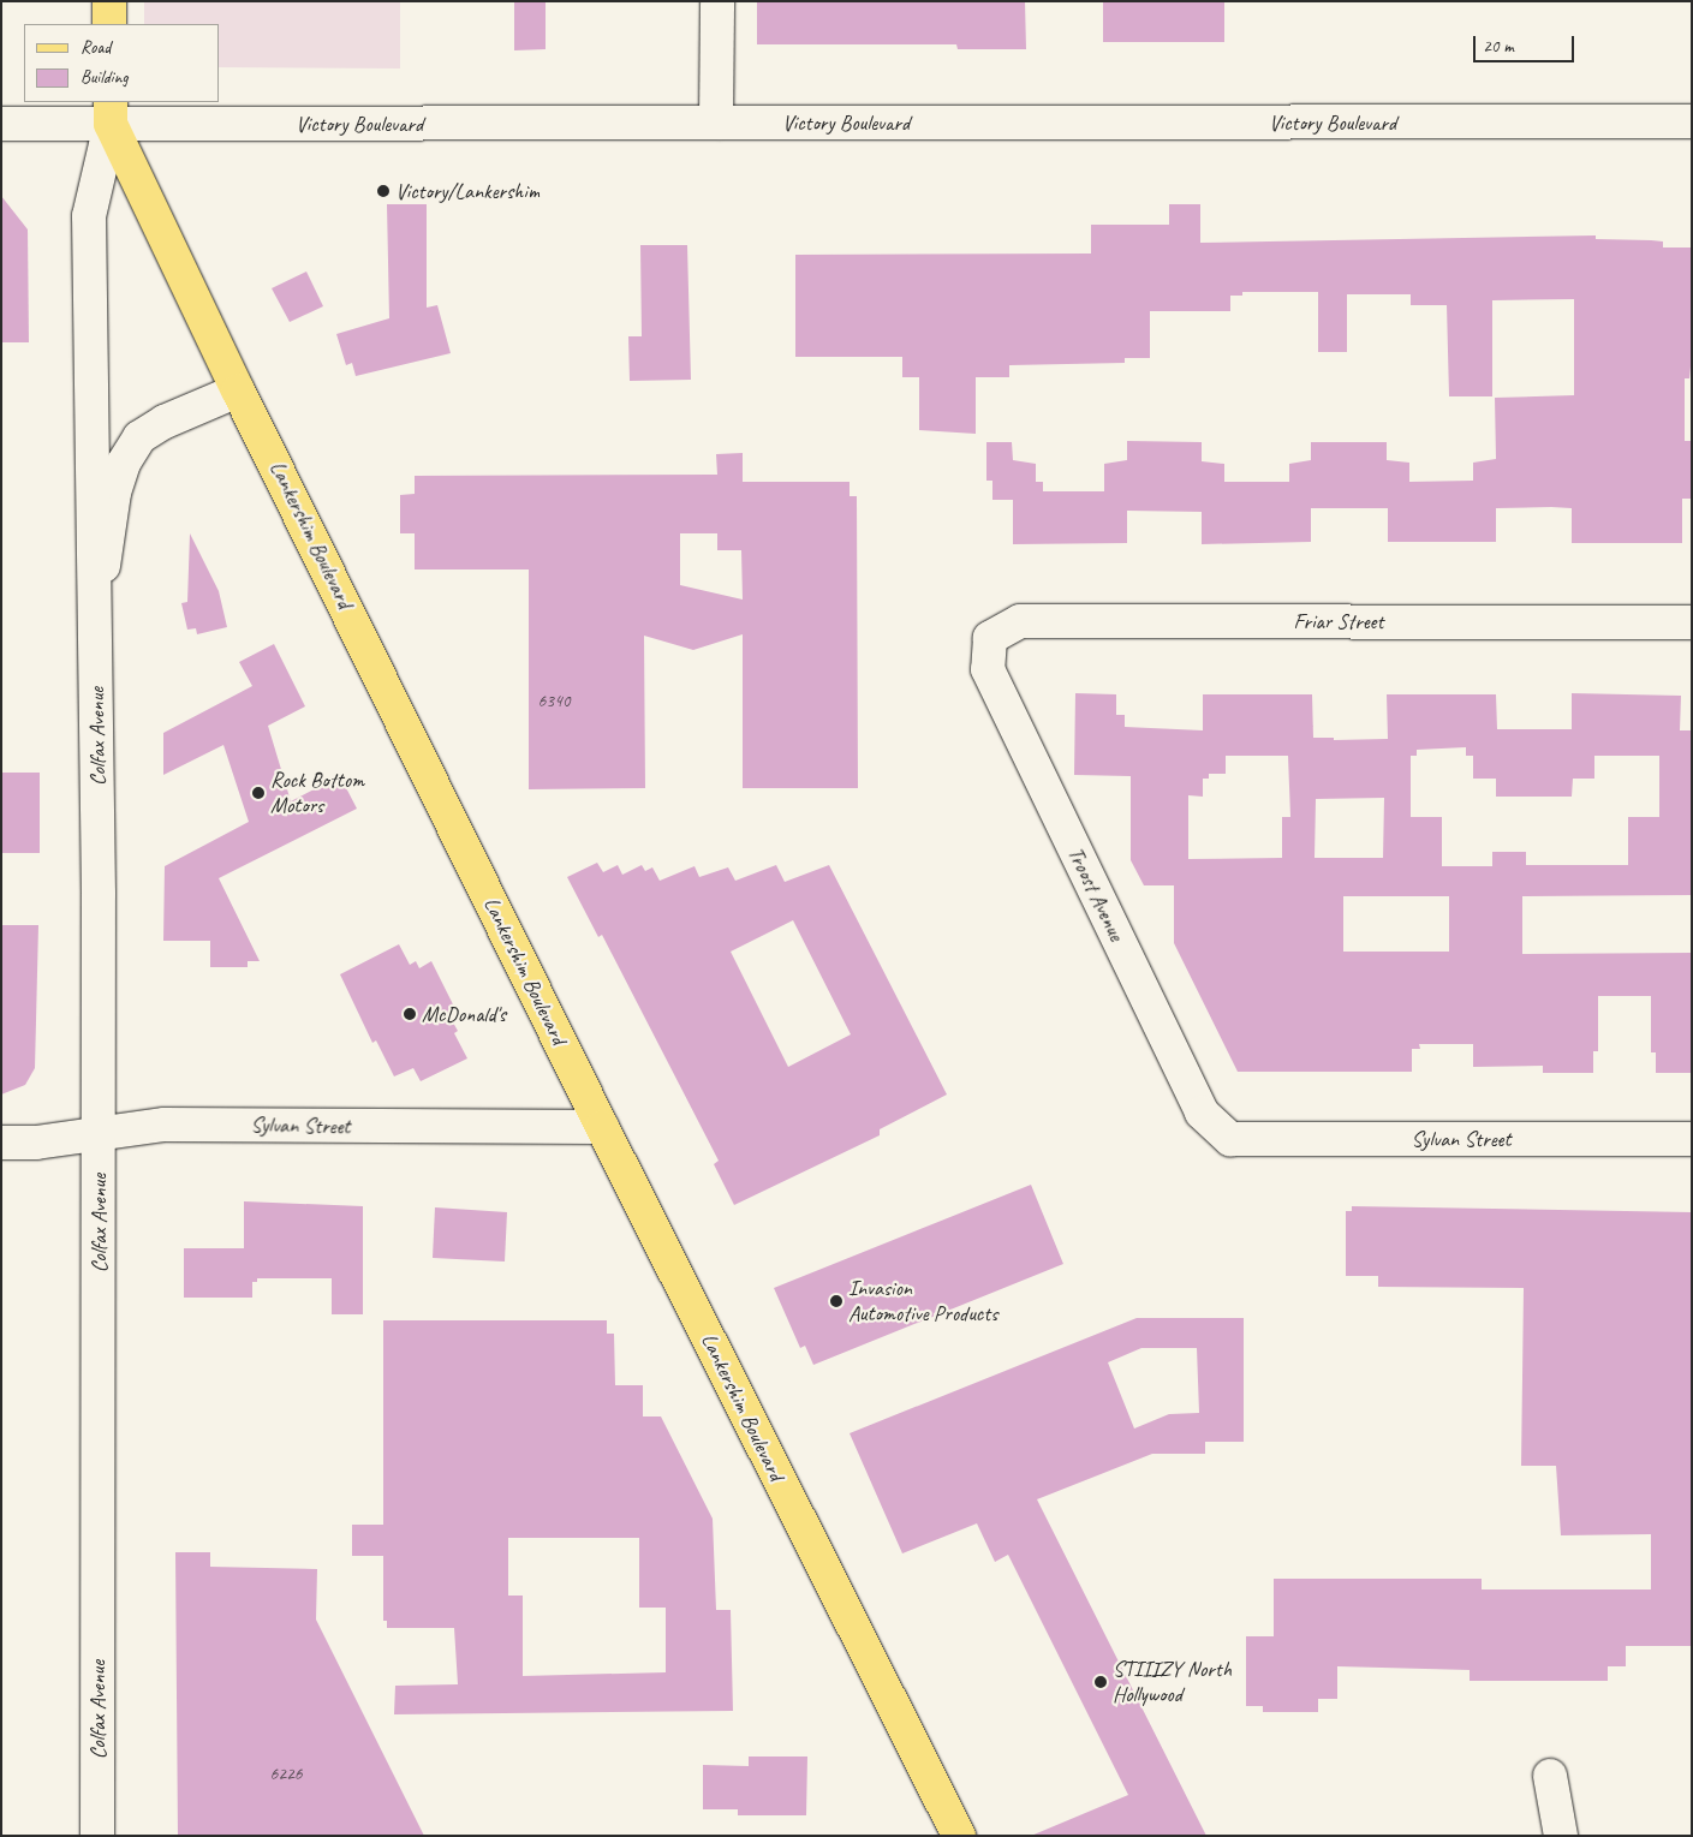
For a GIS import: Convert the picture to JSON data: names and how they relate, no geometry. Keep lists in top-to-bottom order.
{
  "streets": {
    "main road": [
      "Victory Boulevard",
      "Lankershim Boulevard",
      "Friar Street",
      "Colfax Avenue",
      "Troost Avenue",
      "Sylvan Street"
    ]
  },
  "crossings": [
    ["Victory Boulevard", "Lankershim Boulevard"],
    ["Victory Boulevard", "Colfax Avenue"],
    ["Lankershim Boulevard", "Colfax Avenue"],
    ["Lankershim Boulevard", "Sylvan Street"],
    ["Friar Street", "Troost Avenue"],
    ["Colfax Avenue", "Sylvan Street"],
    ["Troost Avenue", "Sylvan Street"]
  ],
  "places": [
    "Victory/Lankershim",
    "Rock Bottom Motors",
    "McDonald's",
    "Invasion Automotive Products",
    "STIIIZY North Hollywood"
  ],
  "house_numbers": ["6340", "6226"],
  "legend": ["Road", "Building"],
  "scale_bar": "20 m"
}
